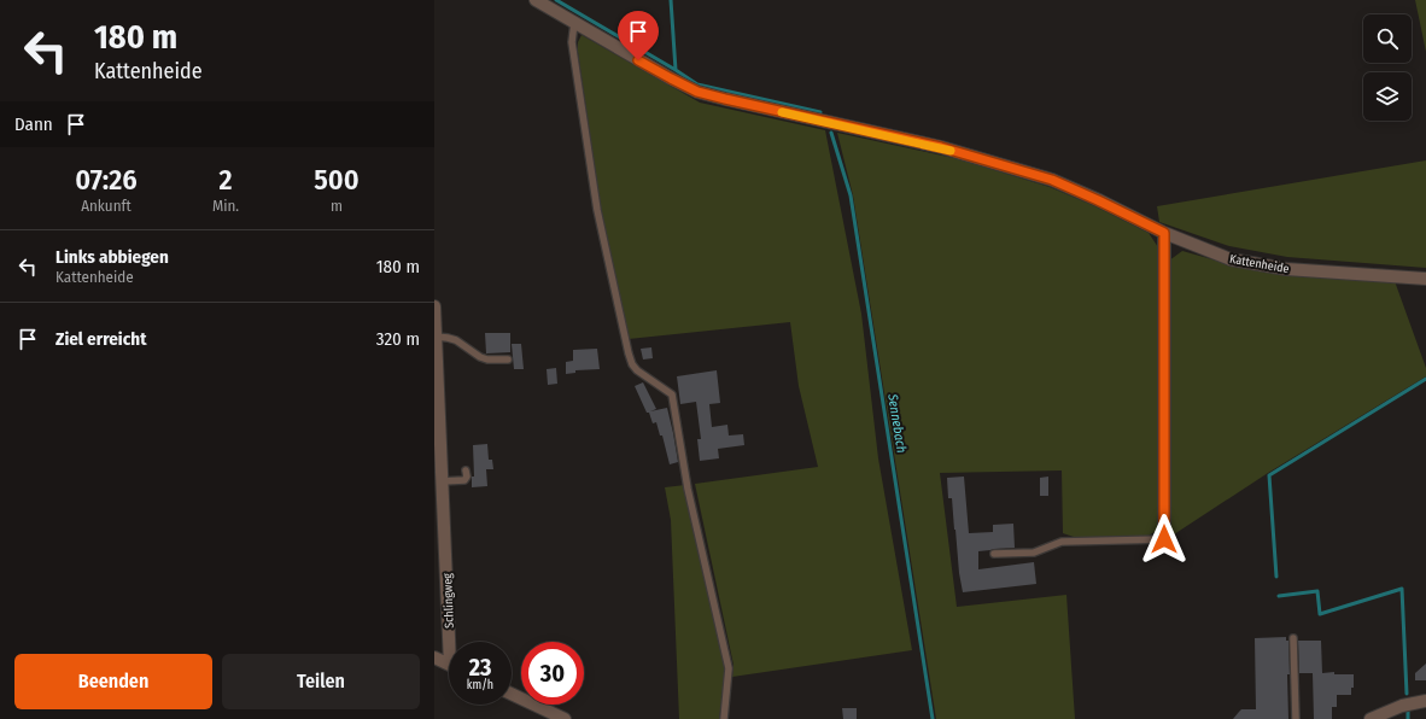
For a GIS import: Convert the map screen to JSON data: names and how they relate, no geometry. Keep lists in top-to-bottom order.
{
  "streets": {
    "street": ["Kattenheide", "Schlingweg"]
  },
  "water": ["Sennebach"],
  "page": {
    "turn": ["180 m", "Kattenheide"],
    "then": "Dann",
    "eta": [
      "07:26",
      "Ankunft",
      "2",
      "Min.",
      "500",
      "m"
    ],
    "list": [
      {
        "name": "Links abbiegen",
        "note": "Kattenheide",
        "value": "180 m"
      },
      {
        "name": "Ziel erreicht",
        "value": "320 m"
      }
    ],
    "speed": "23 km/h",
    "limit": "30",
    "buttons": ["Beenden", "Teilen"]
  }
}
